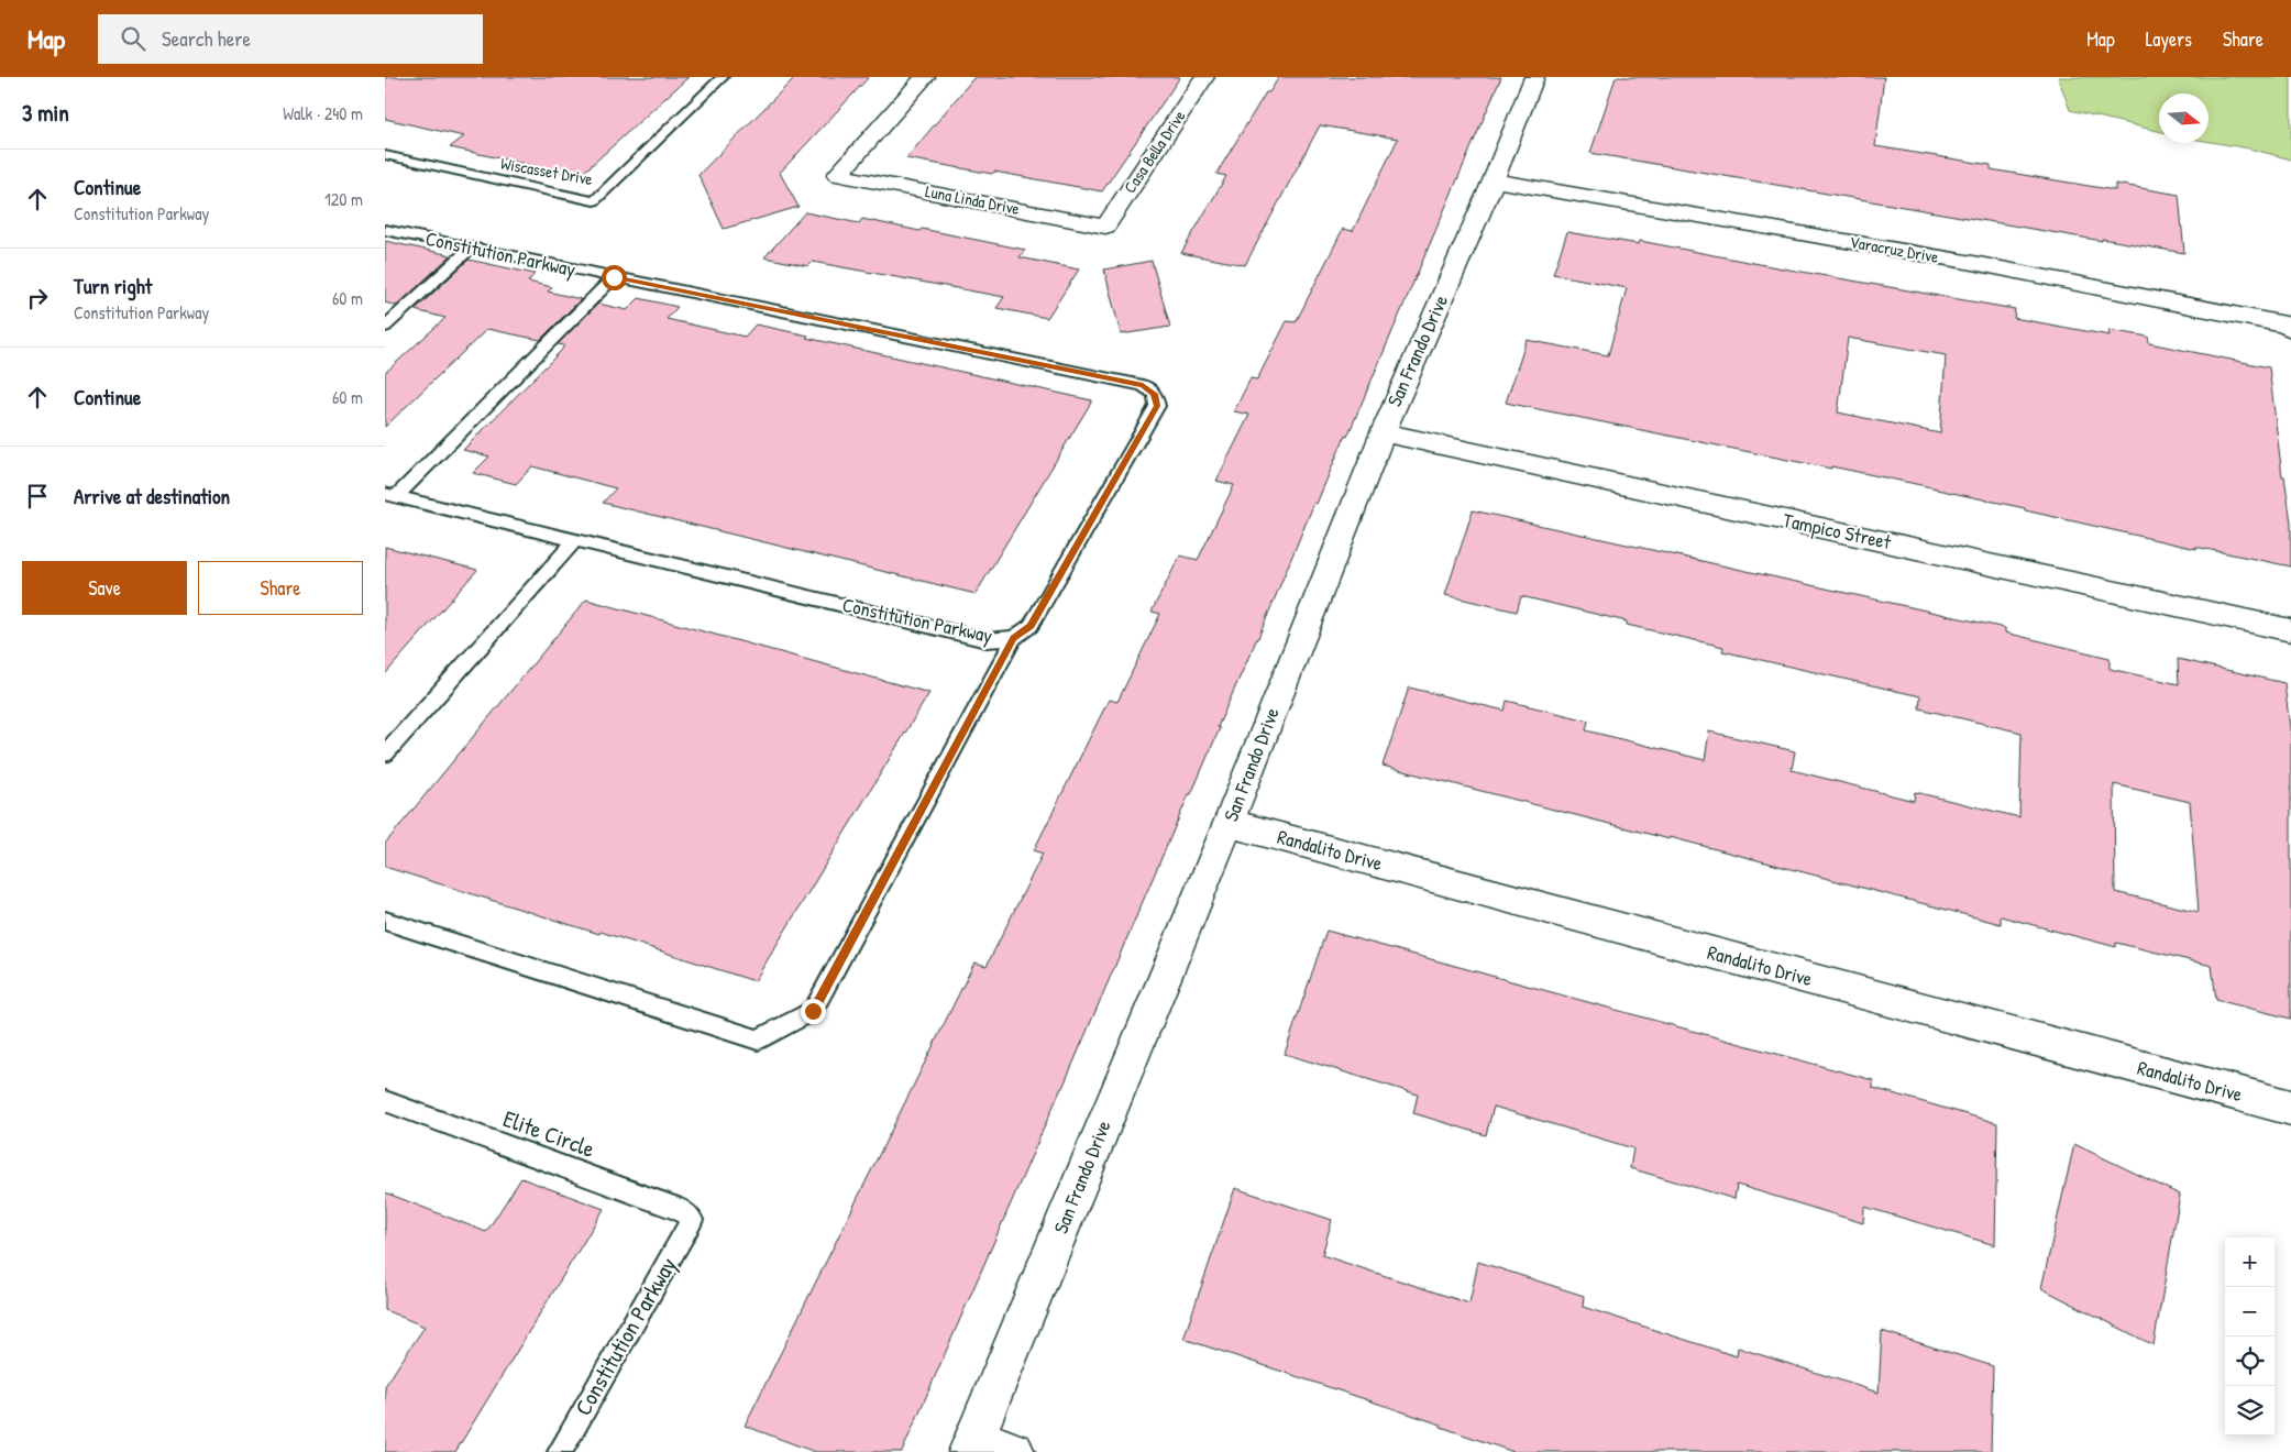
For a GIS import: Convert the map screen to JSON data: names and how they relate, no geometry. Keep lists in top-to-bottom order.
{
  "streets": {
    "street": [
      "Casa Bella Drive",
      "Luna Linda Drive",
      "Varacruz Drive",
      "San Frando Drive",
      "Tampico Street",
      "Randalito Drive"
    ],
    "lane": ["Wiscasset Drive", "Constitution Parkway", "Elite Circle"]
  },
  "crossings": [
    ["Casa Bella Drive", "Luna Linda Drive"],
    ["Varacruz Drive", "San Frando Drive"],
    ["Constitution Parkway", "Elite Circle"],
    ["San Frando Drive", "Tampico Street"],
    ["San Frando Drive", "Randalito Drive"]
  ],
  "north": "right",
  "page": {
    "header": "Map",
    "search": "Search here",
    "nav": ["Map", "Layers", "Share"],
    "heading": ["3 min", "Walk · 240 m"],
    "list": [
      ["Continue", "Constitution Parkway", "120 m"],
      ["Turn right", "Constitution Parkway", "60 m"],
      ["Continue", "60 m"],
      "Arrive at destination"
    ],
    "buttons": ["Save", "Share"],
    "map_buttons": ["+", "−"]
  }
}
